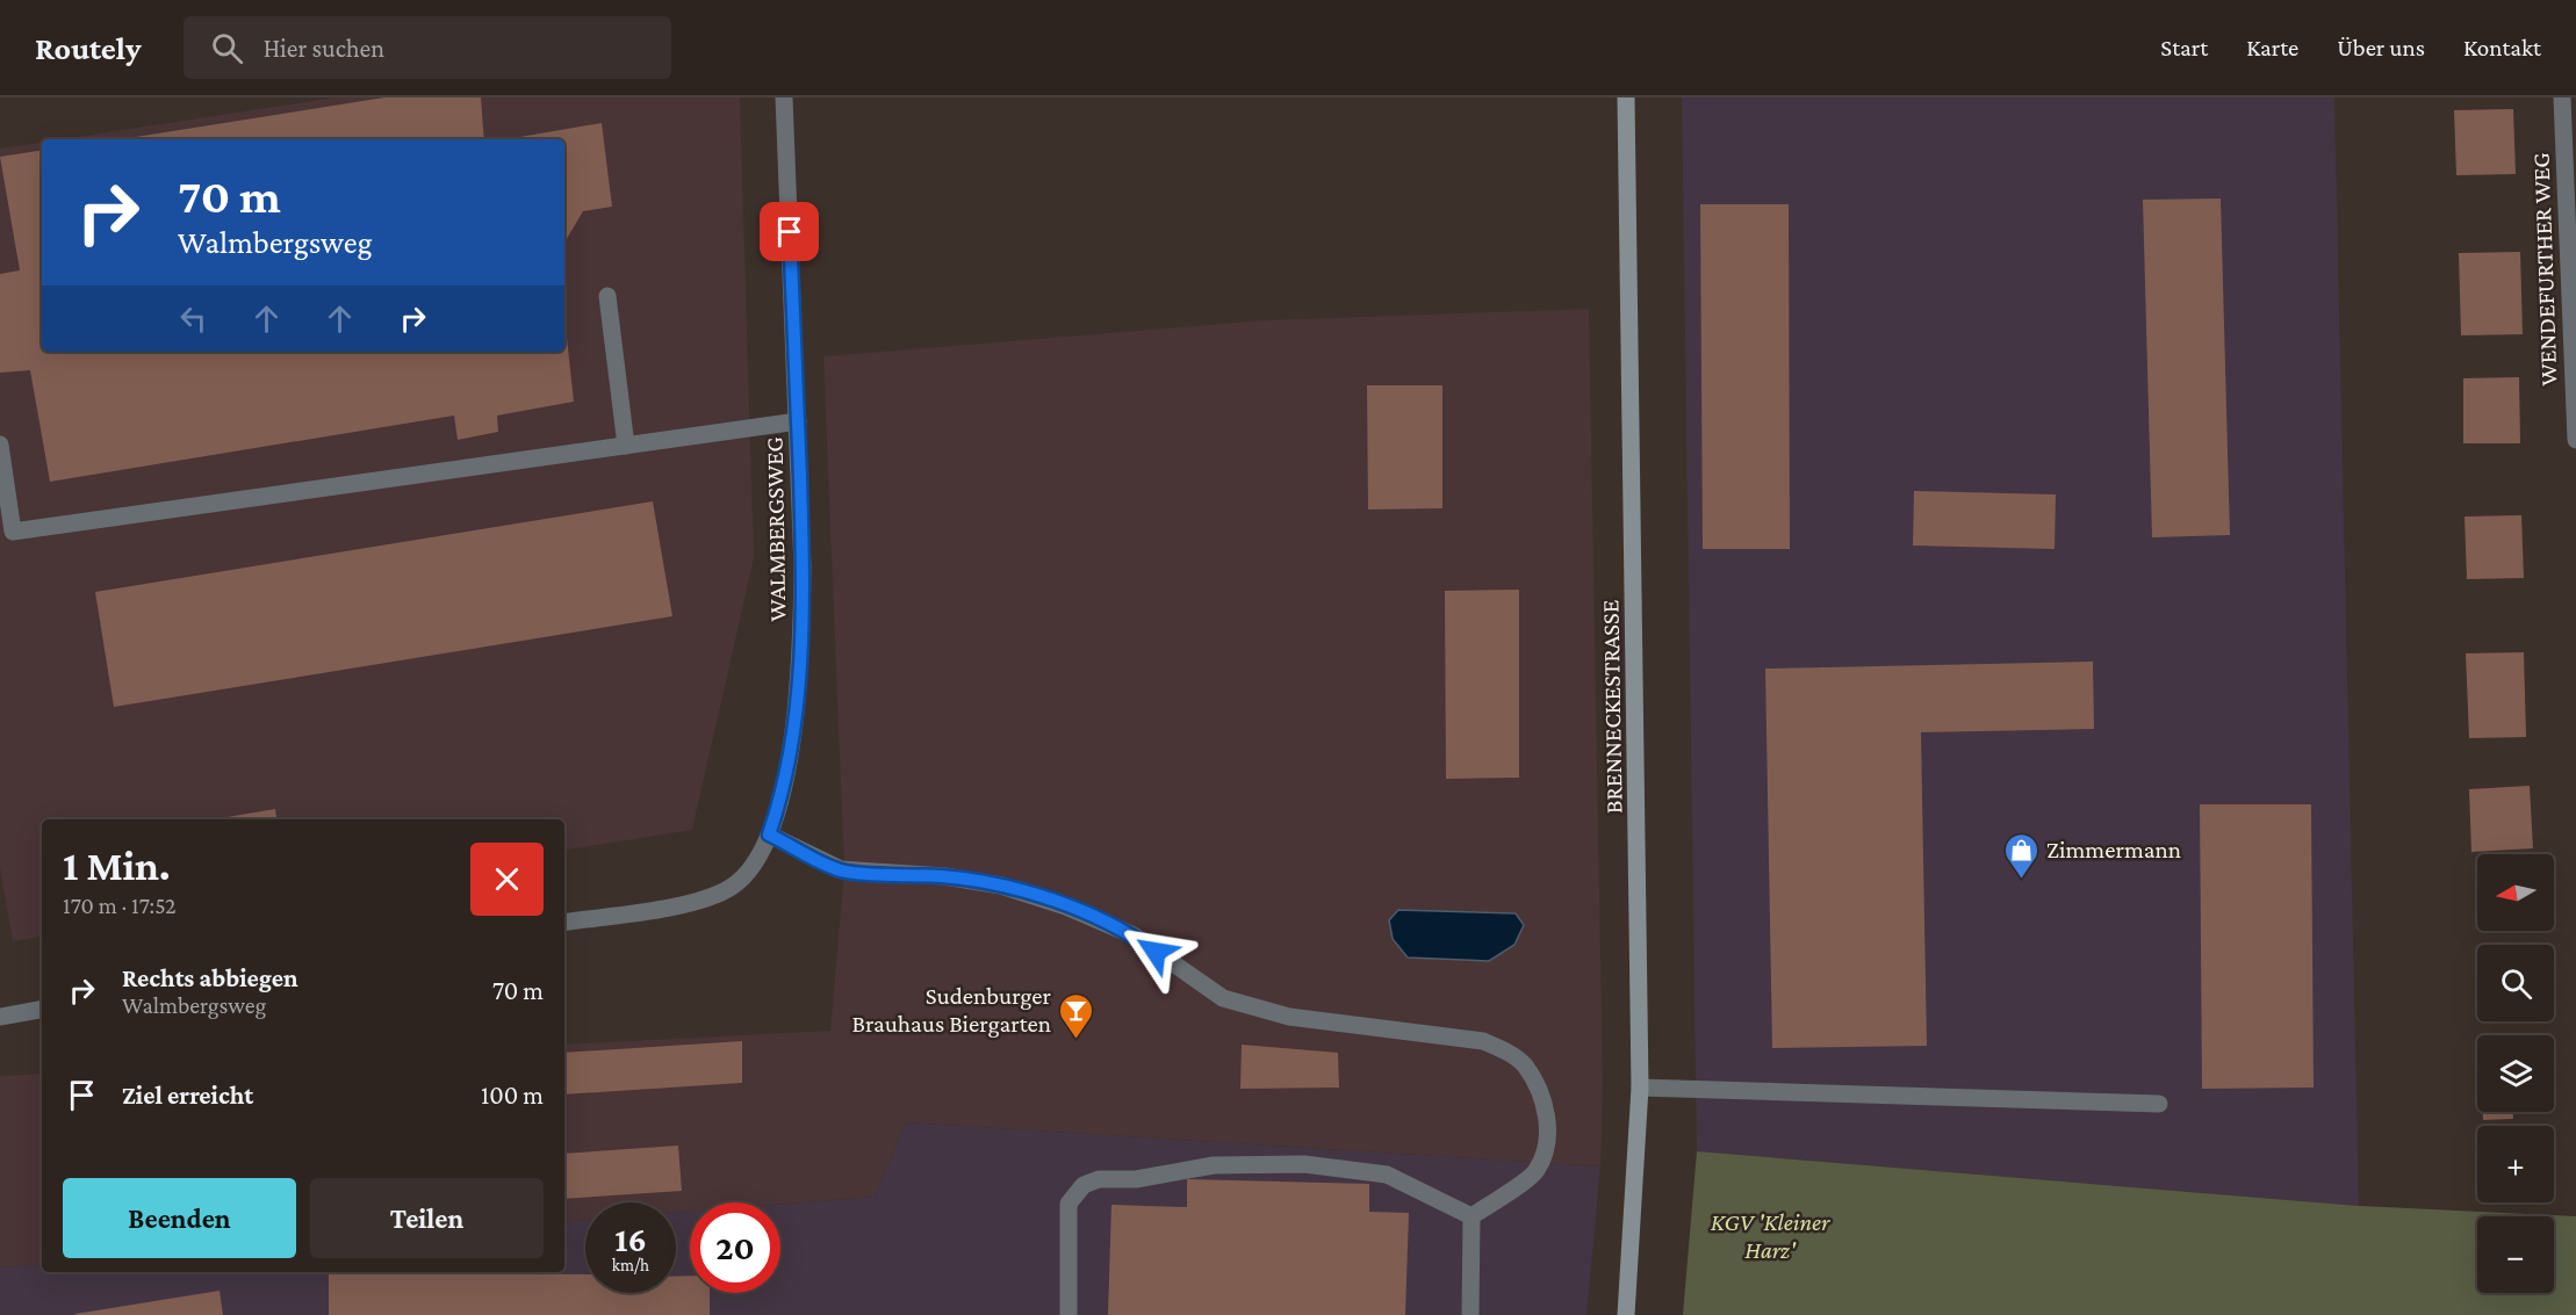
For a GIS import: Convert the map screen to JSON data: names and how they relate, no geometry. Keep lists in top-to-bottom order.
{
  "streets": {
    "main road": ["BRENNECKESTRASSE"],
    "street": ["WENDEFURTHER WEG", "WALMBERGSWEG"]
  },
  "parks": ["KGV 'Kleiner Harz'"],
  "places": {
    "shop": ["Zimmermann"],
    "bar": ["Sudenburger Brauhaus Biergarten"]
  },
  "north": "left",
  "page": {
    "header": "Routely",
    "search": "Hier suchen",
    "nav": [
      "Start",
      "Karte",
      "Über uns",
      "Kontakt"
    ],
    "turn": ["70 m", "Walmbergsweg"],
    "heading": ["1 Min.", "170 m · 17:52"],
    "map_buttons": ["+", "−"],
    "list": [
      {
        "name": "Rechts abbiegen",
        "note": "Walmbergsweg",
        "value": "70 m"
      },
      {
        "name": "Ziel erreicht",
        "value": "100 m"
      }
    ],
    "buttons": ["Beenden", "Teilen"],
    "speed": "16 km/h",
    "limit": "20"
  }
}
